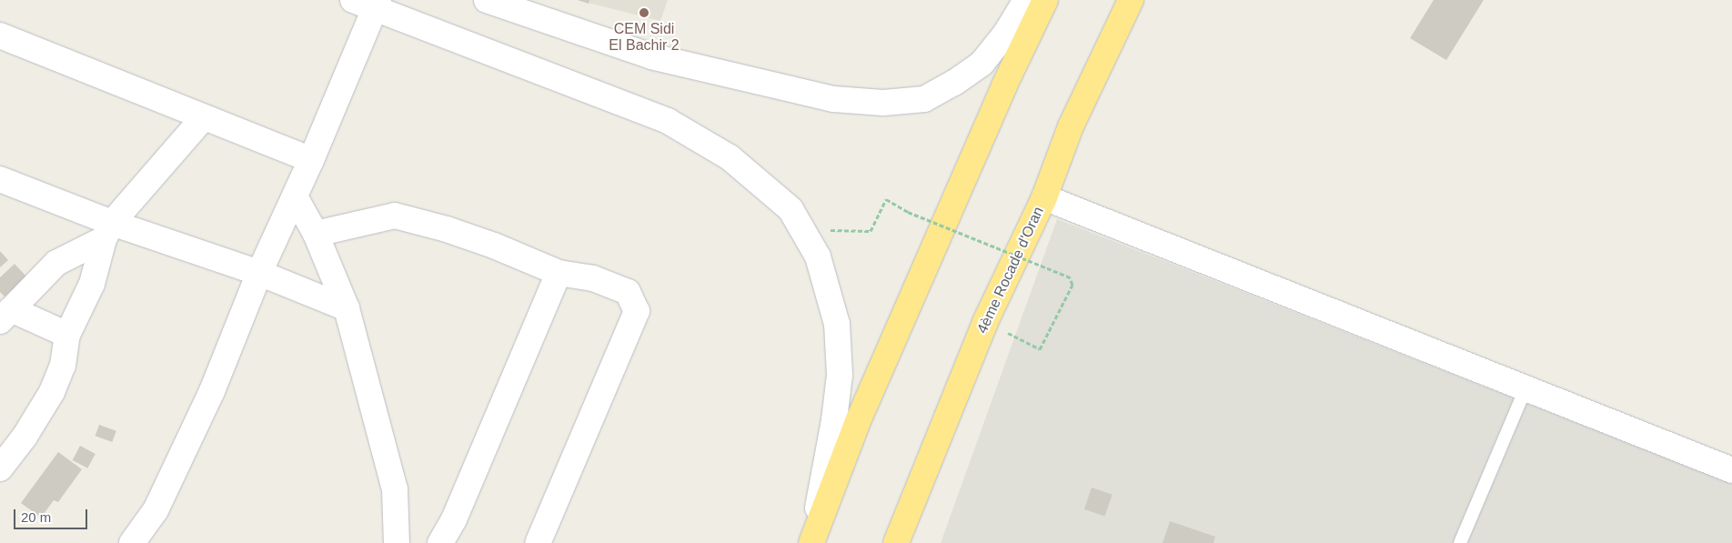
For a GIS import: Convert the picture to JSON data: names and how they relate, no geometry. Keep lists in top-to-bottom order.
{
  "streets": {
    "highway": ["4ème Rocade d'Oran"]
  },
  "places": ["CEM Sidi El Bachir 2"],
  "scale_bar": "20 m"
}
